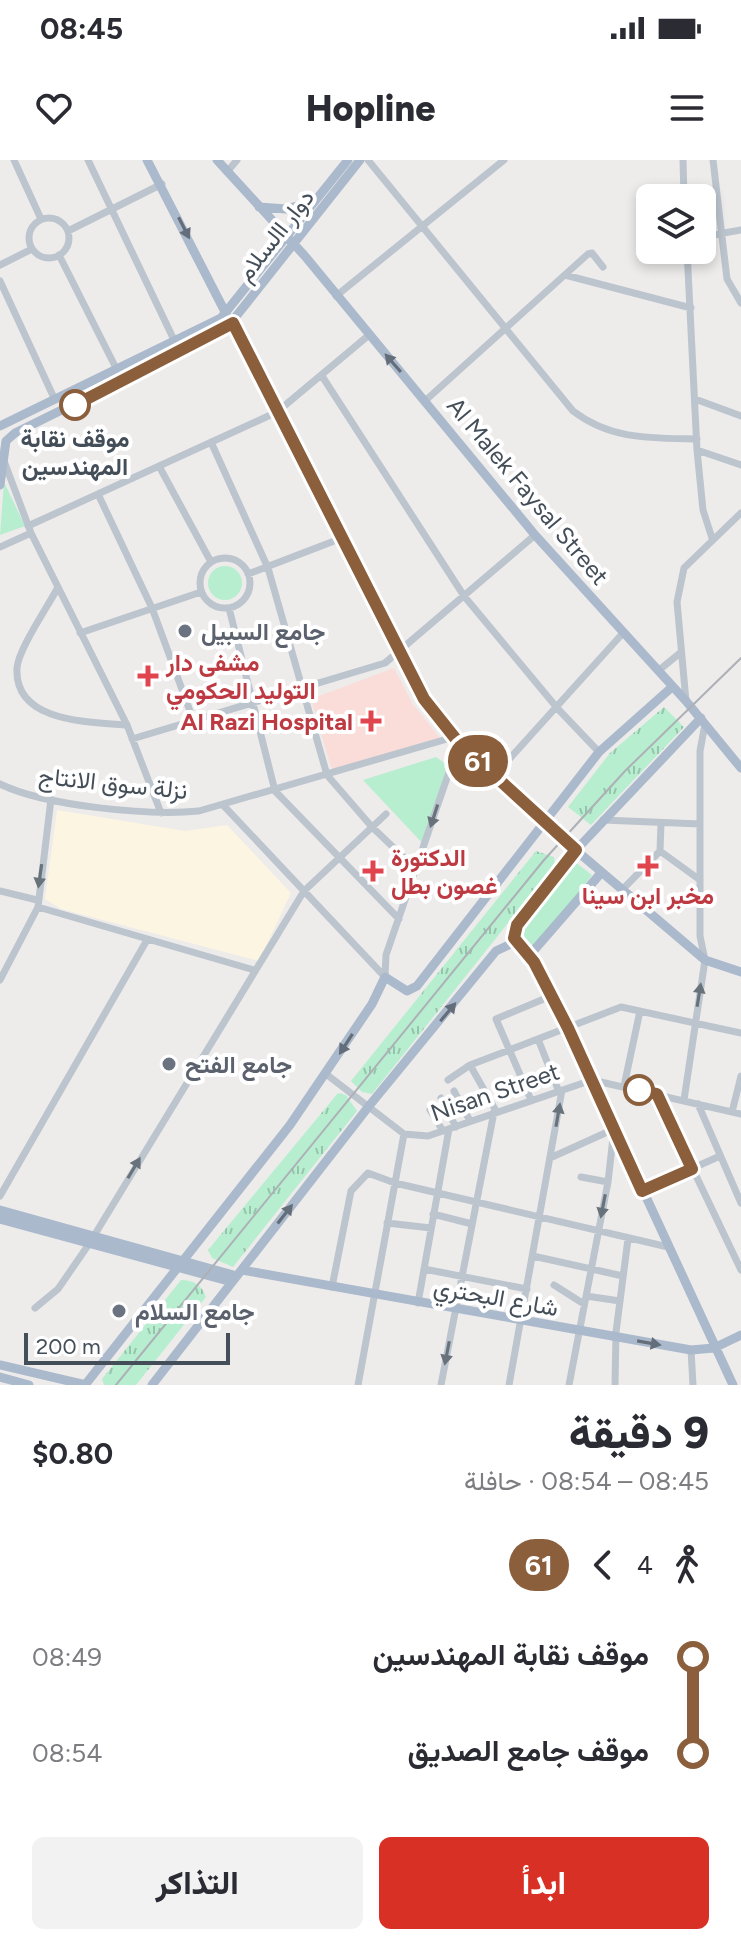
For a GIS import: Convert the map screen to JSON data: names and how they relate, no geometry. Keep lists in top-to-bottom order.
{
  "streets": {
    "main road": ["دوار االسلام", "Al Malek Faysal Street", "شارع البحتري"],
    "street": ["نزلة سوق الانتاج", "Nisan Street"]
  },
  "crossings": [
    ["دوار االسلام", "Al Malek Faysal Street"]
  ],
  "places": {
    "other": [
      "موقف نقابة المهندسين",
      "جامع السبيل",
      "جامع الفتح",
      "جامع السلام"
    ],
    "health": [
      "مشفى دار التوليد الحكومي",
      "Al Razi Hospital",
      "مخبر ابن سينا",
      "الدكتورة غصون بطل"
    ]
  },
  "lines": ["bus line 61"],
  "scale_bar": "200 m",
  "page": {
    "status": "08:45",
    "header": "Hopline",
    "on_map": "61",
    "scale": "200 m",
    "heading": ["9 دقيقة", "08:45 – 08:54 · حافلة", "$0.80"],
    "legs": ["4", "61"],
    "list": [
      {
        "name": "موقف نقابة المهندسين",
        "value": "08:49"
      },
      {
        "name": "موقف جامع الصديق",
        "value": "08:54"
      }
    ],
    "buttons": ["ابدأ", "التذاكر"]
  }
}
